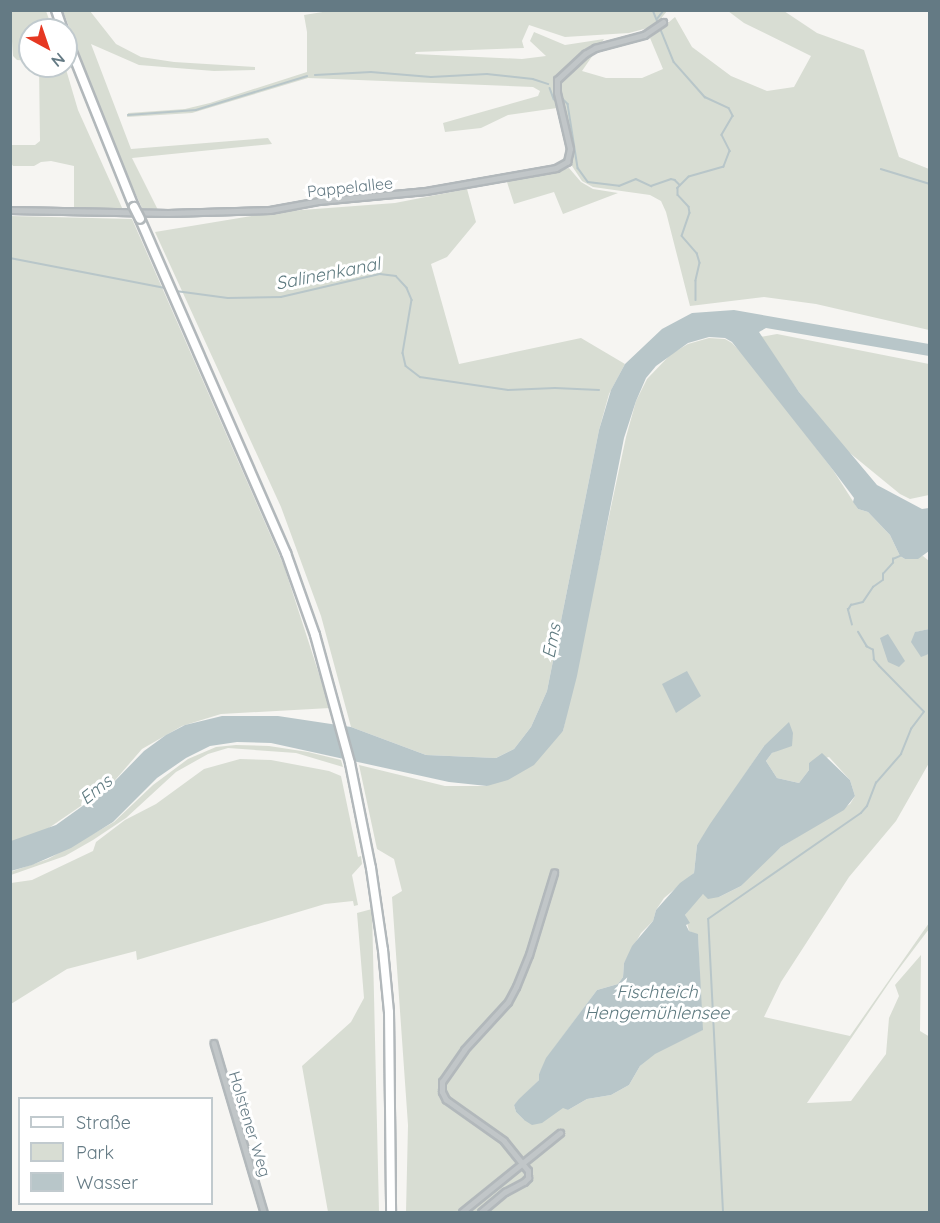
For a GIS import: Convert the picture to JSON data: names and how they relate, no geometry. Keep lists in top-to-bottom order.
{
  "streets": {
    "street": ["Pappelallee", "Holstener Weg"]
  },
  "water": ["Salinenkanal", "Ems", "Fischteich Hengemühlensee"],
  "legend": ["Straße", "Park", "Wasser"],
  "north": "bottom right"
}
